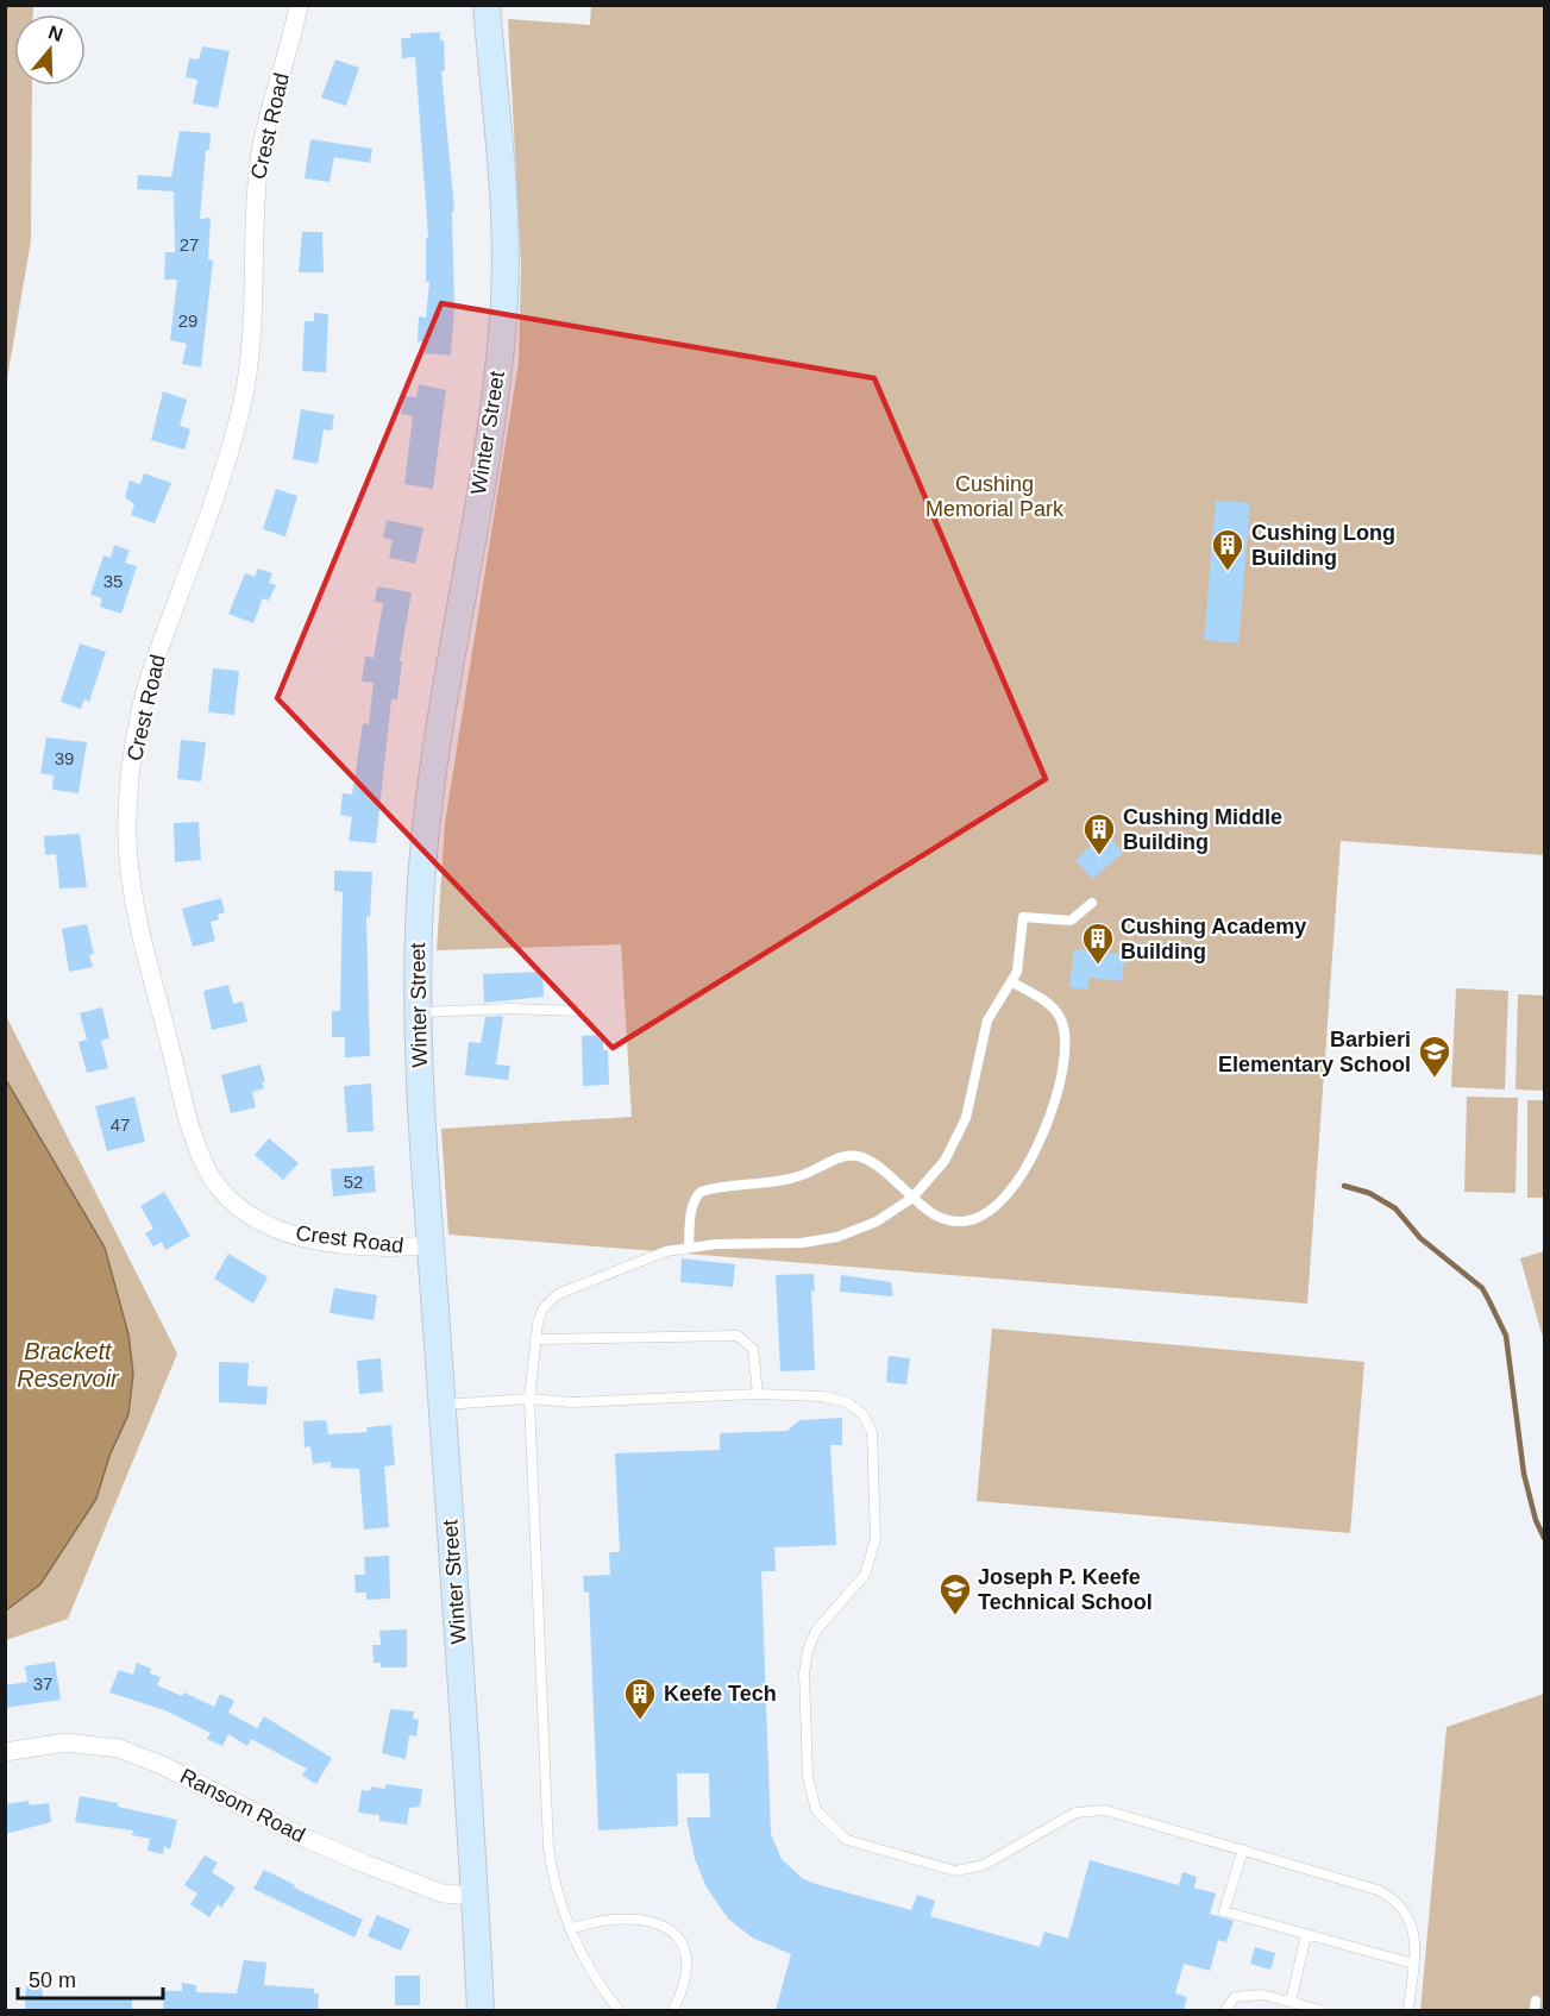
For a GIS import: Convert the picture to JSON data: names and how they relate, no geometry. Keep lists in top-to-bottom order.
{
  "streets": {
    "main road": ["Winter Street"],
    "street": ["Crest Road", "Ransom Road"]
  },
  "crossings": [
    ["Crest Road", "Winter Street"],
    ["Winter Street", "Ransom Road"]
  ],
  "water": ["Brackett Reservoir"],
  "parks": ["Cushing Memorial Park"],
  "places": {
    "building": [
      "Cushing Long Building",
      "Cushing Middle Building",
      "Cushing Academy Building",
      "Keefe Tech"
    ],
    "school or university": ["Barbieri Elementary School", "Joseph P. Keefe Technical School"]
  },
  "house_numbers": [
    "27",
    "29",
    "35",
    "39",
    "47",
    "52",
    "37"
  ],
  "scale_bar": "50 m",
  "north": "top"
}
